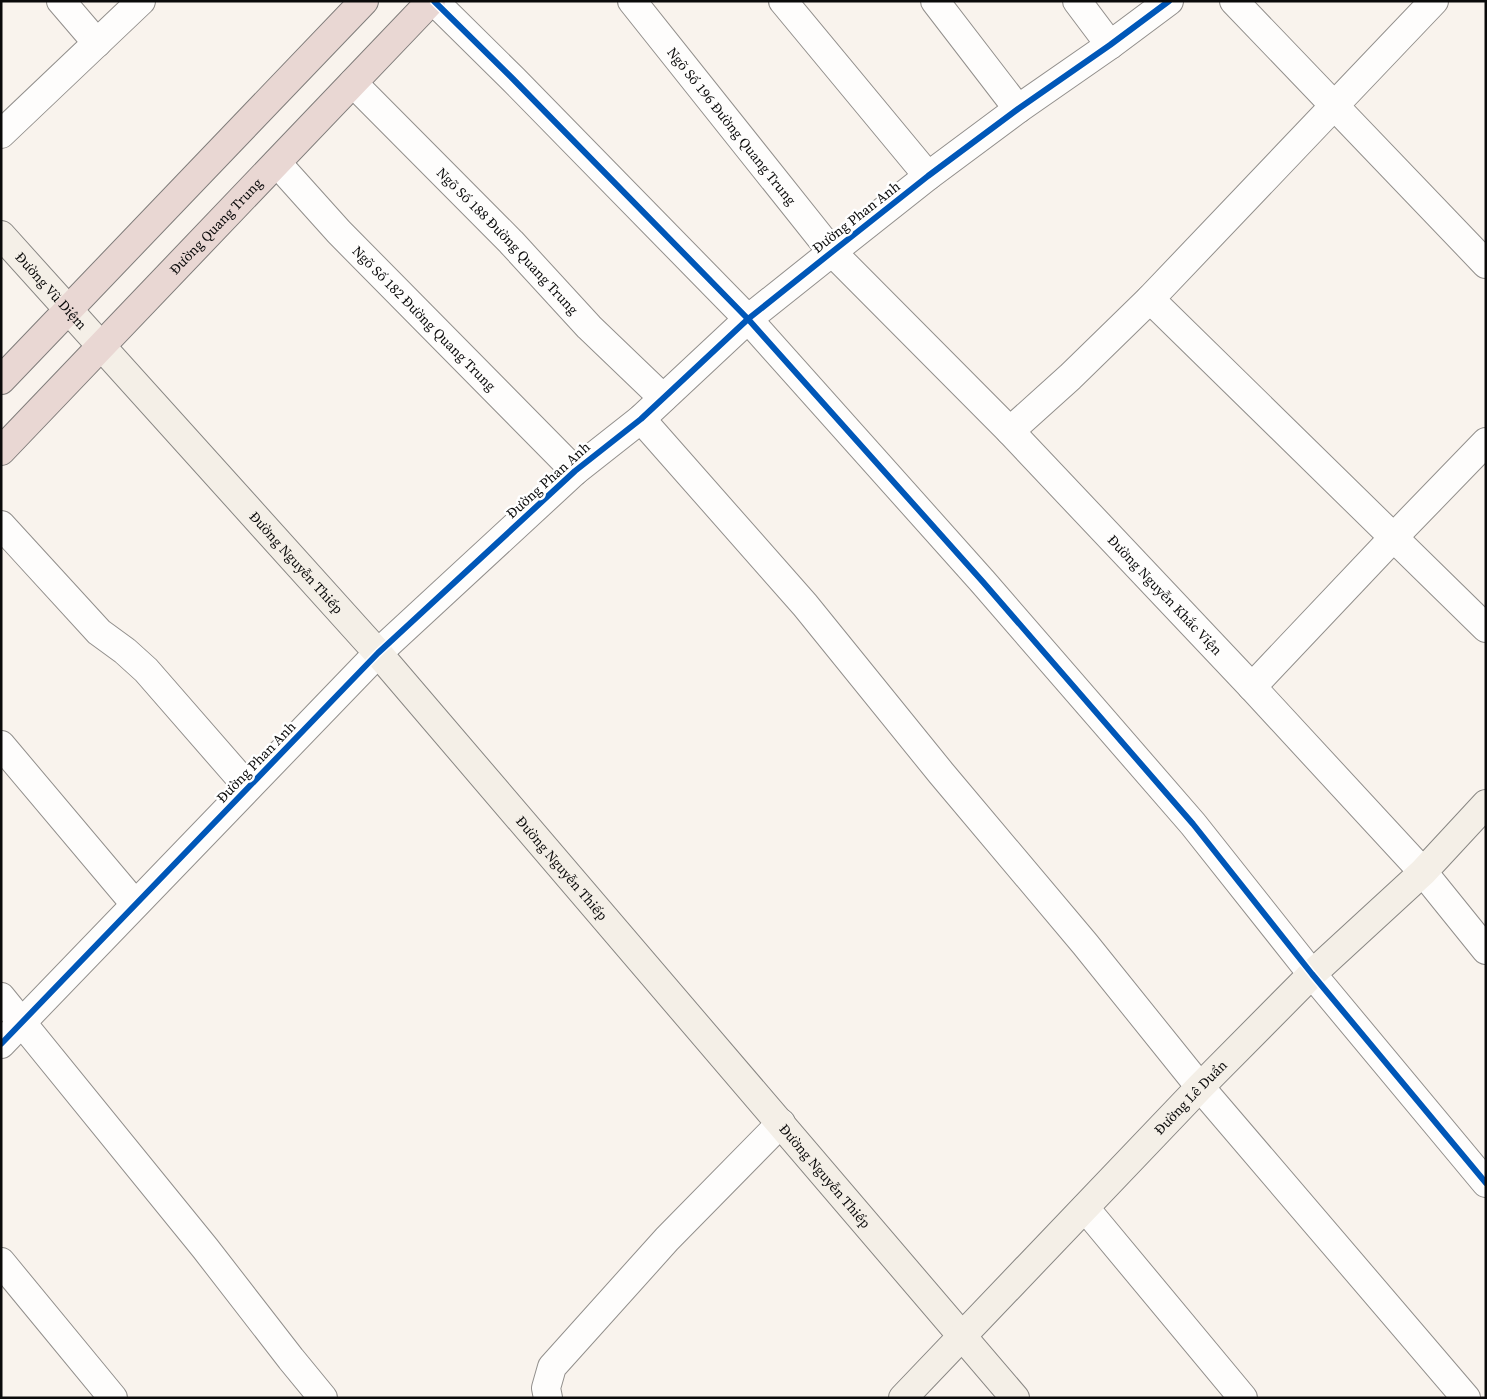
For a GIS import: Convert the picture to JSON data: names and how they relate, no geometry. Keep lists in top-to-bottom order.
{
  "streets": {
    "highway": ["Đường Quang Trung"],
    "street": [
      "Ngõ Số 196 Đường Quang Trung",
      "Đường Phan Anh",
      "Ngõ Số 188 Đường Quang Trung",
      "Đường Vũ Diệm",
      "Ngõ Số 182 Đường Quang Trung",
      "Đường Nguyễn Thiếp",
      "Đường Nguyễn Khắc Viện",
      "Đường Lê Duẩn"
    ]
  },
  "crossings": [
    ["Ngõ Số 196 Đường Quang Trung", "Đường Phan Anh"],
    ["Ngõ Số 196 Đường Quang Trung", "Đường Nguyễn Khắc Viện"],
    ["Đường Phan Anh", "Ngõ Số 188 Đường Quang Trung"],
    ["Đường Phan Anh", "Ngõ Số 182 Đường Quang Trung"],
    ["Đường Phan Anh", "Đường Nguyễn Thiếp"],
    ["Đường Phan Anh", "Đường Nguyễn Khắc Viện"],
    ["Đường Quang Trung", "Ngõ Số 188 Đường Quang Trung"],
    ["Đường Quang Trung", "Đường Vũ Diệm"],
    ["Đường Quang Trung", "Ngõ Số 182 Đường Quang Trung"],
    ["Đường Quang Trung", "Đường Nguyễn Thiếp"],
    ["Đường Vũ Diệm", "Đường Nguyễn Thiếp"],
    ["Đường Nguyễn Thiếp", "Đường Lê Duẩn"],
    ["Đường Nguyễn Khắc Viện", "Đường Lê Duẩn"]
  ]
}
